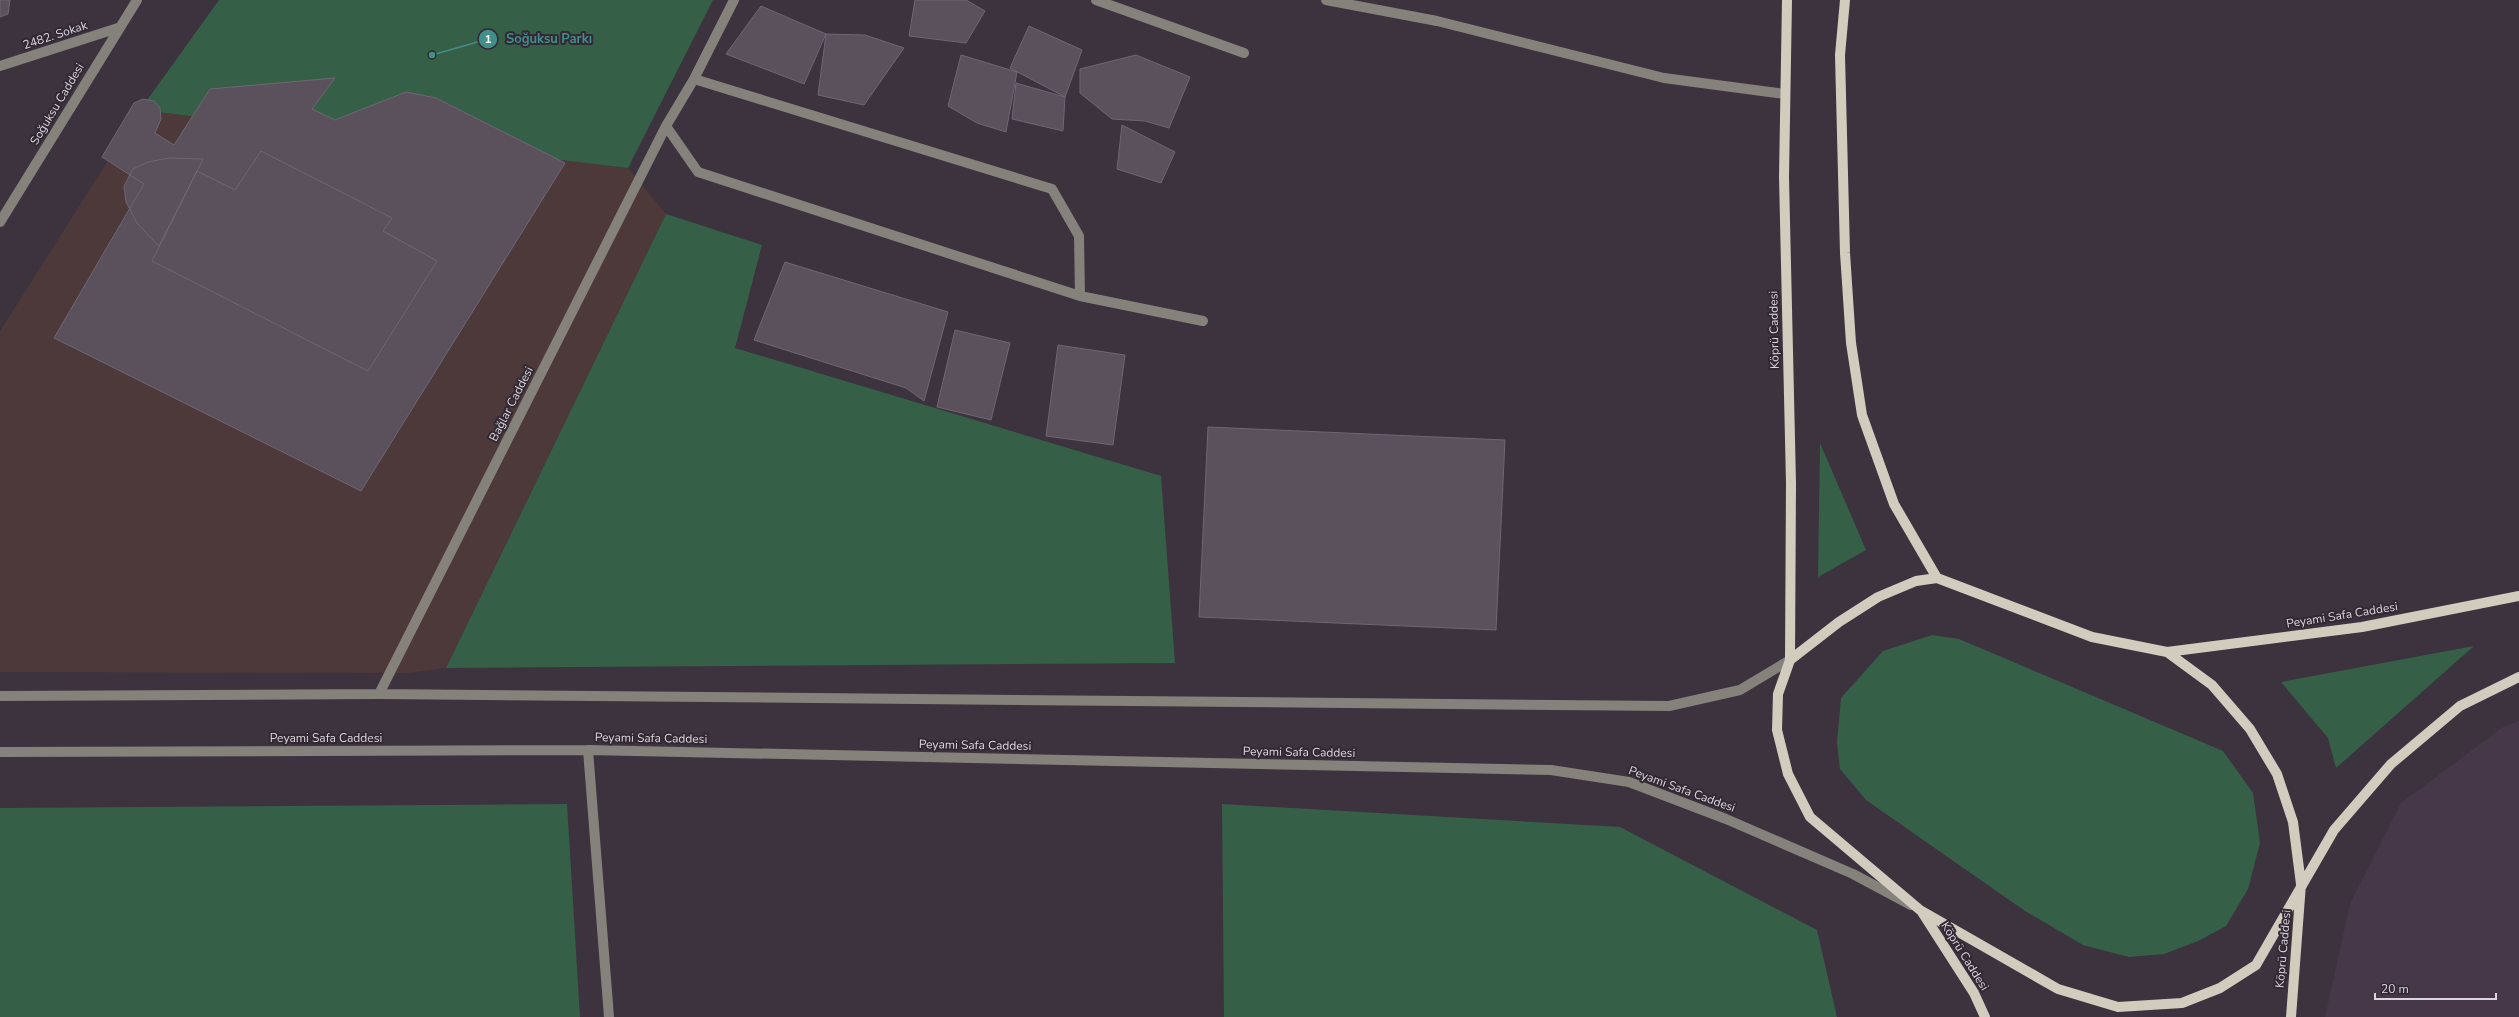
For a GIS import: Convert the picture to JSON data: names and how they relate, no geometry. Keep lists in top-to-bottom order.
{
  "streets": {
    "main road": ["Köprü Caddesi", "Peyami Safa Caddesi"],
    "street": ["2482. Sokak", "Soğuksu Caddesi", "Bağlar Caddesi"]
  },
  "crossings": [
    ["2482. Sokak", "Soğuksu Caddesi"],
    ["Köprü Caddesi", "Peyami Safa Caddesi"]
  ],
  "places": ["Soğuksu Parkı"],
  "scale_bar": "20 m"
}
